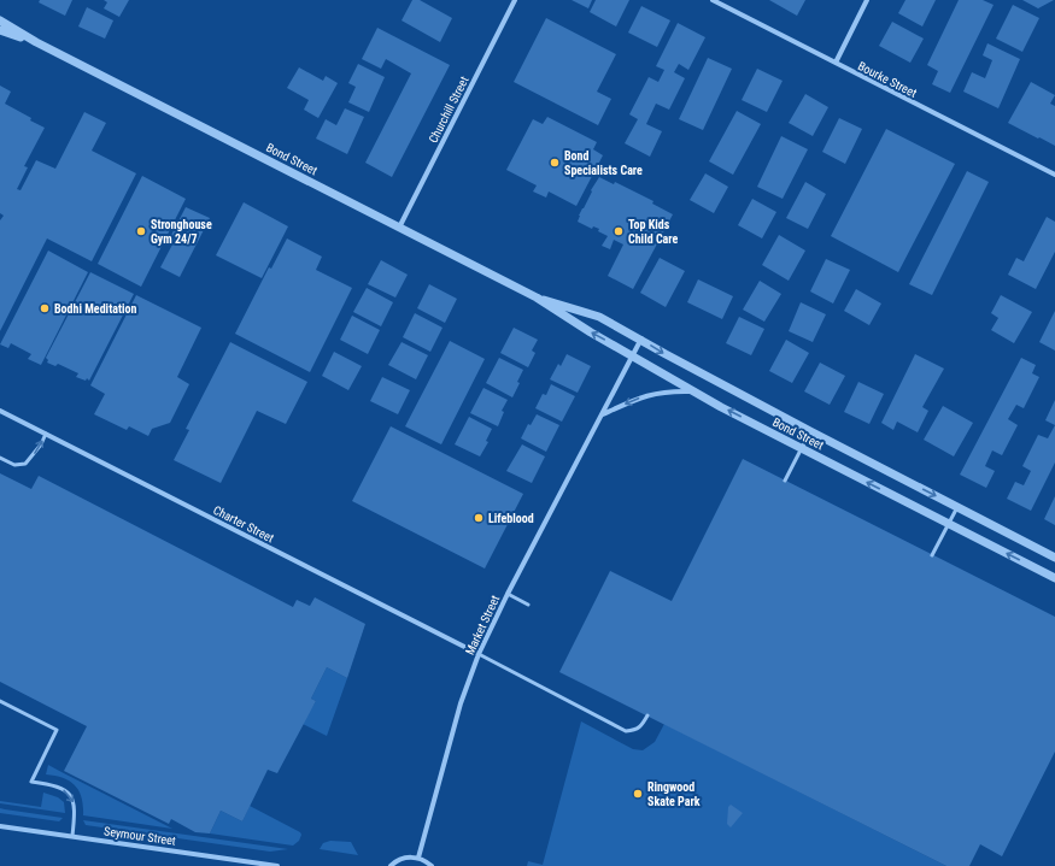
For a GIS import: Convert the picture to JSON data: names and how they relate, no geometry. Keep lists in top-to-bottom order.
{
  "streets": {
    "street": [
      "Bourke Street",
      "Churchill Street",
      "Bond Street",
      "Charter Street",
      "Market Street",
      "Seymour Street"
    ]
  },
  "crossings": [
    ["Churchill Street", "Bond Street"],
    ["Bond Street", "Market Street"],
    ["Charter Street", "Market Street"]
  ],
  "places": [
    "Bond Specialists Care",
    "Stronghouse Gym 24/7",
    "Top Kids Child Care",
    "Bodhi Meditation",
    "Lifeblood",
    "Ringwood Skate Park"
  ]
}
